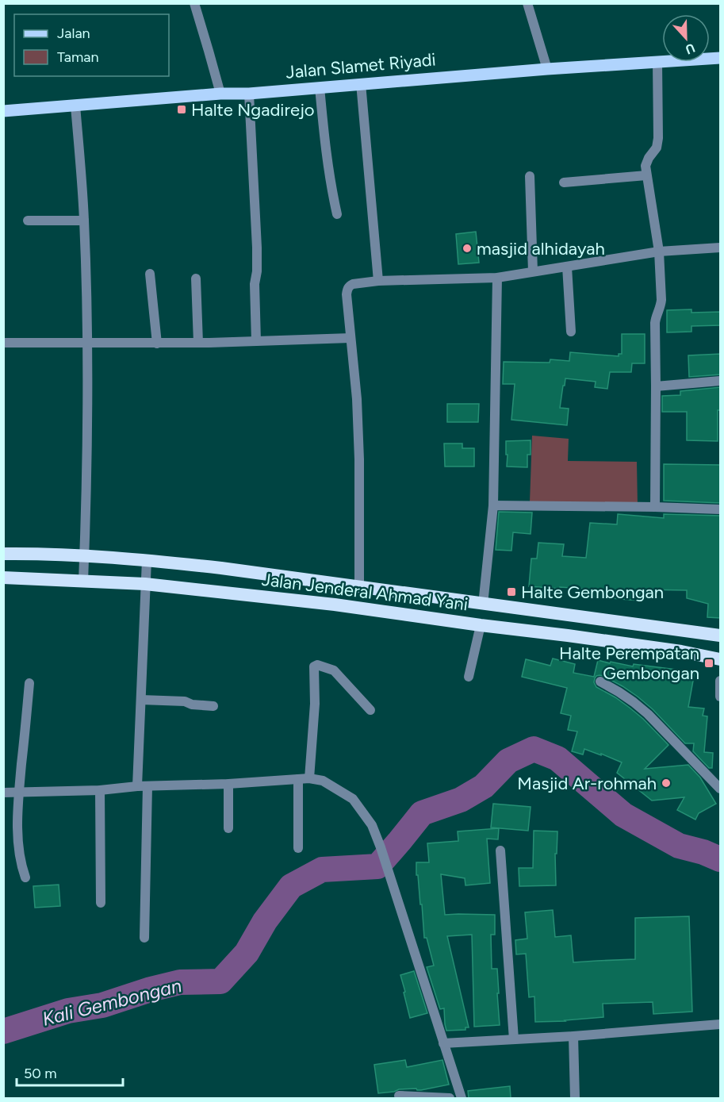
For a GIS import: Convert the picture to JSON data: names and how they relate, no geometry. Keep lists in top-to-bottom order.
{
  "streets": {
    "highway": ["Jalan Jenderal Ahmad Yani"],
    "main road": ["Jalan Slamet Riyadi"]
  },
  "water": ["Kali Gembongan"],
  "places": {
    "transit": ["Halte Ngadirejo", "Halte Gembongan", "Halte Perempatan Gembongan"],
    "other": ["masjid alhidayah", "Masjid Ar-rohmah"]
  },
  "legend": ["Jalan", "Taman"],
  "scale_bar": "50 m",
  "north": "bottom"
}
